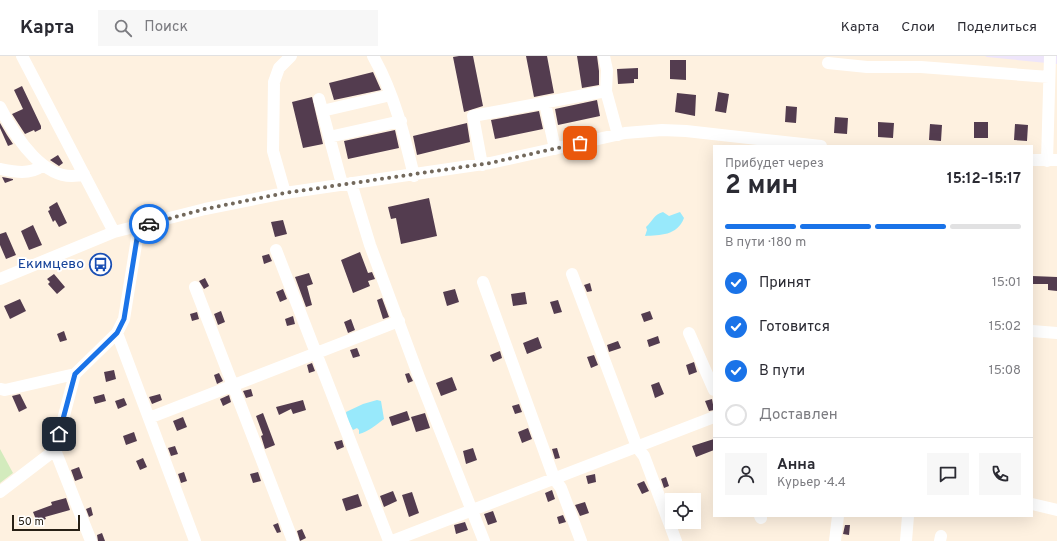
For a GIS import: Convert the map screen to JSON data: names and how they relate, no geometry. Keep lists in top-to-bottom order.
{
  "places": {
    "bus stop": ["Екимцево"]
  },
  "scale_bar": "50 m",
  "page": {
    "header": "Карта",
    "search": "Поиск",
    "nav": ["Карта", "Слои", "Поделиться"],
    "heading": ["2 мин", "Прибудет через", "15:12–15:17"],
    "panel": ["Анна", "Курьер · 4.4"],
    "bar": "В пути · 180 m",
    "list": [
      ["Принят", "15:01"],
      ["Готовится", "15:02"],
      ["В пути", "15:08"],
      "Доставлен"
    ],
    "scale": "50 m"
  }
}
